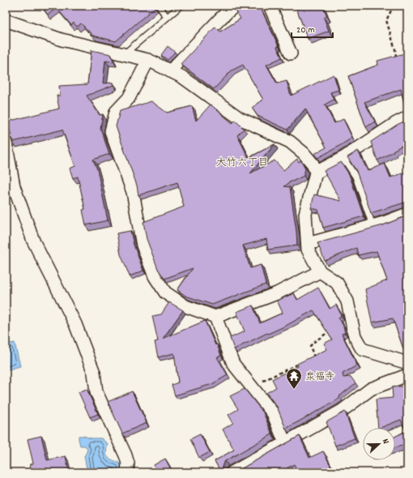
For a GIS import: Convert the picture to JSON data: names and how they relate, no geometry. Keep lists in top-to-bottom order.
{
  "districts": ["大竹六丁目"],
  "places": {
    "temple": ["泉福寺"]
  },
  "scale_bar": "20 m",
  "north": "right"
}
